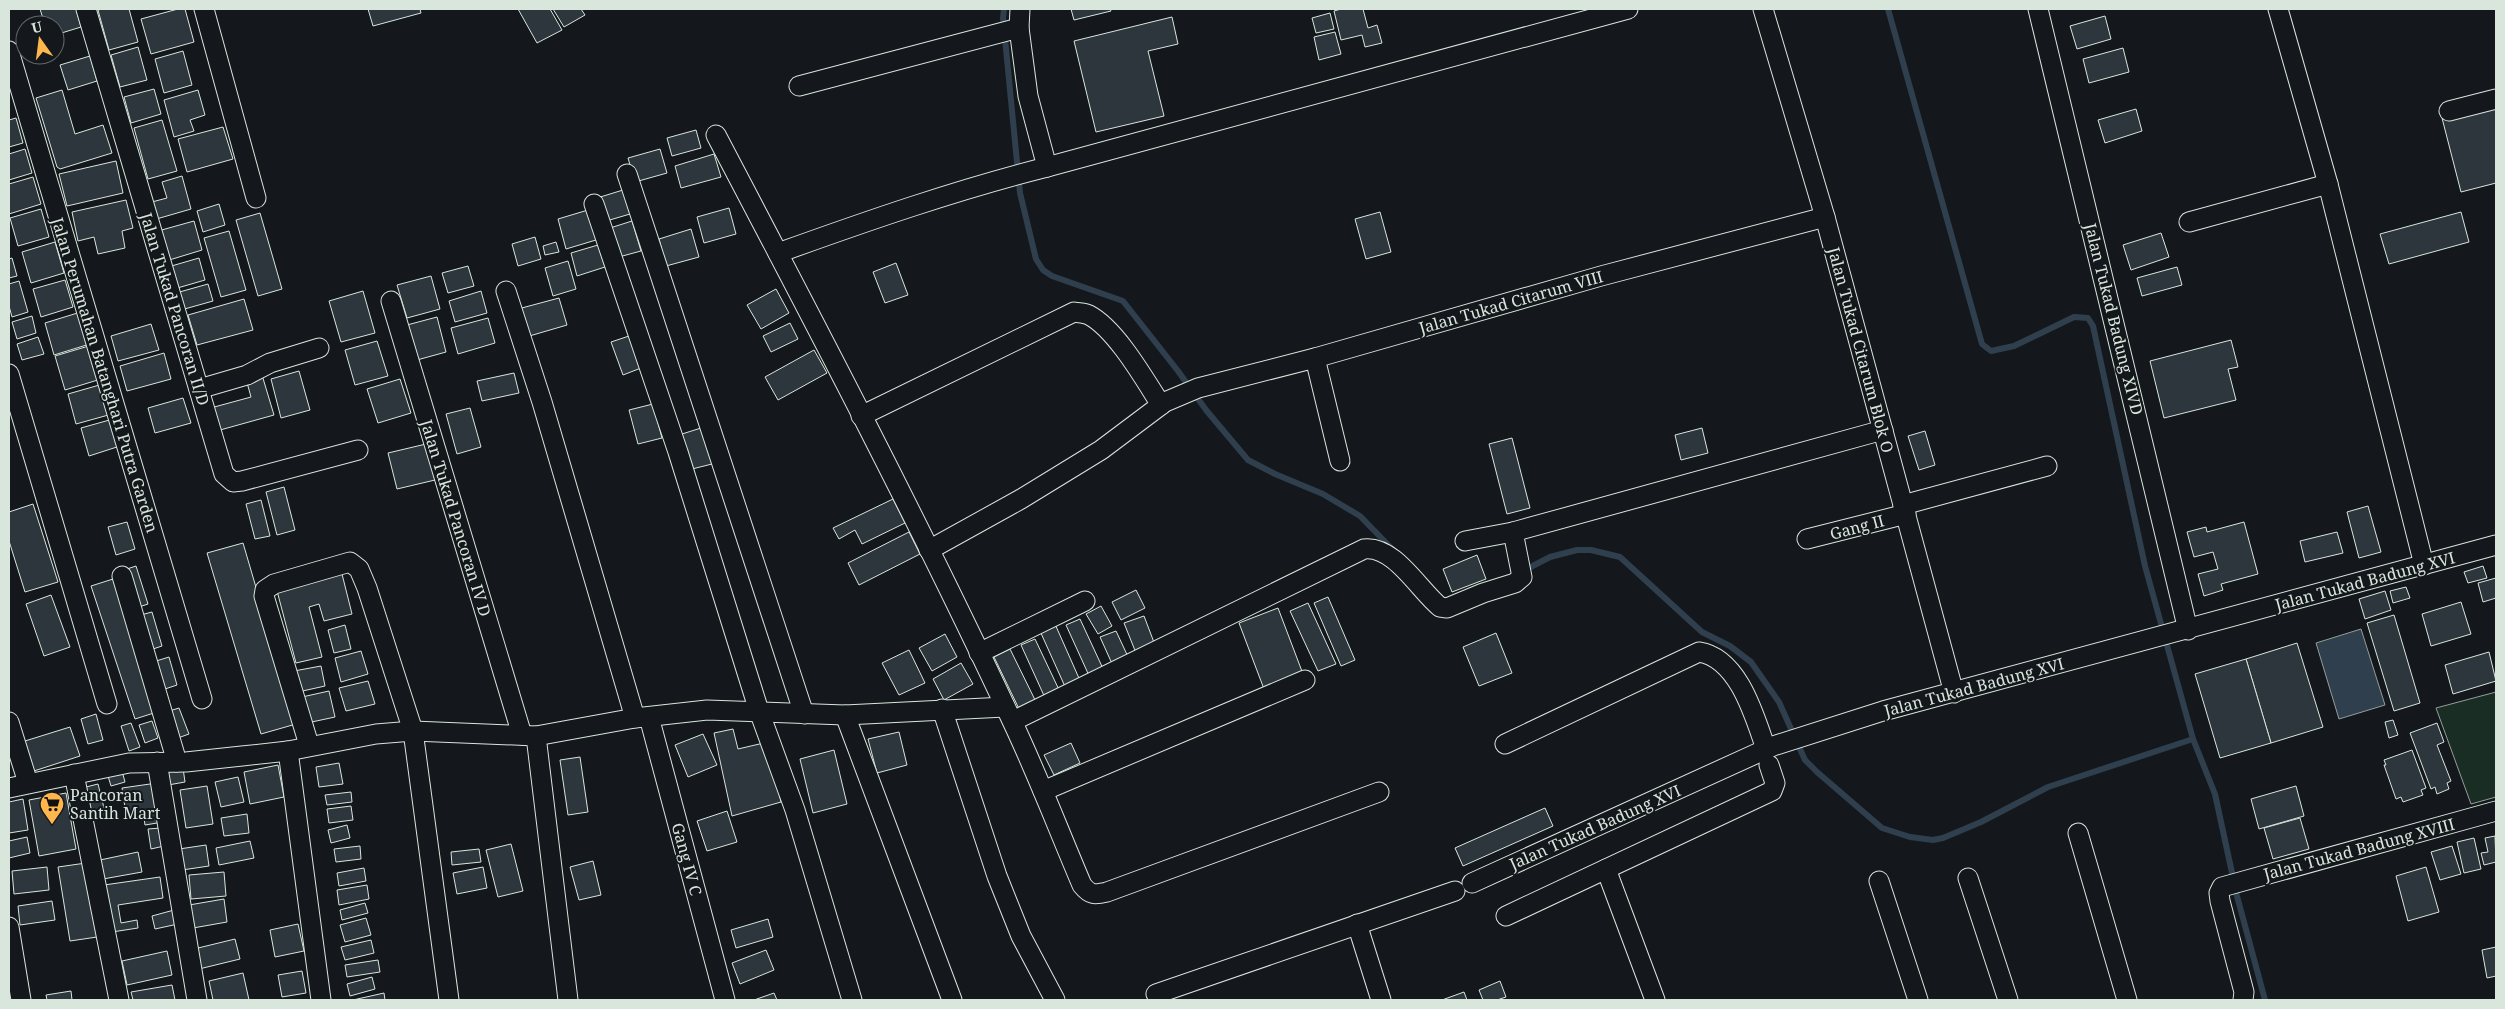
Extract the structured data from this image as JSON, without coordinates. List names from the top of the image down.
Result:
{
  "streets": {
    "street": [
      "Jalan Tukad Citarum VIII",
      "Jalan Tukad Pancoran II/D",
      "Jalan Tukad Badung XIVD",
      "Jalan Tukad Citarum Blok O",
      "Jalan Perumahan Batanghari Putra Garden",
      "Jalan Tukad Pancoran IV D",
      "Gang II",
      "Jalan Tukad Badung XVI",
      "Jalan Tukad Badung XVIII",
      "Gang IV C"
    ]
  },
  "crossings": [
    ["Jalan Tukad Citarum VIII", "Jalan Tukad Citarum Blok O"],
    ["Jalan Tukad Badung XIVD", "Jalan Tukad Badung XVI"],
    ["Jalan Tukad Citarum Blok O", "Gang II"],
    ["Jalan Tukad Citarum Blok O", "Jalan Tukad Badung XVI"]
  ],
  "places": {
    "supermarket": ["Pancoran Santih Mart"]
  },
  "north": "top"
}
